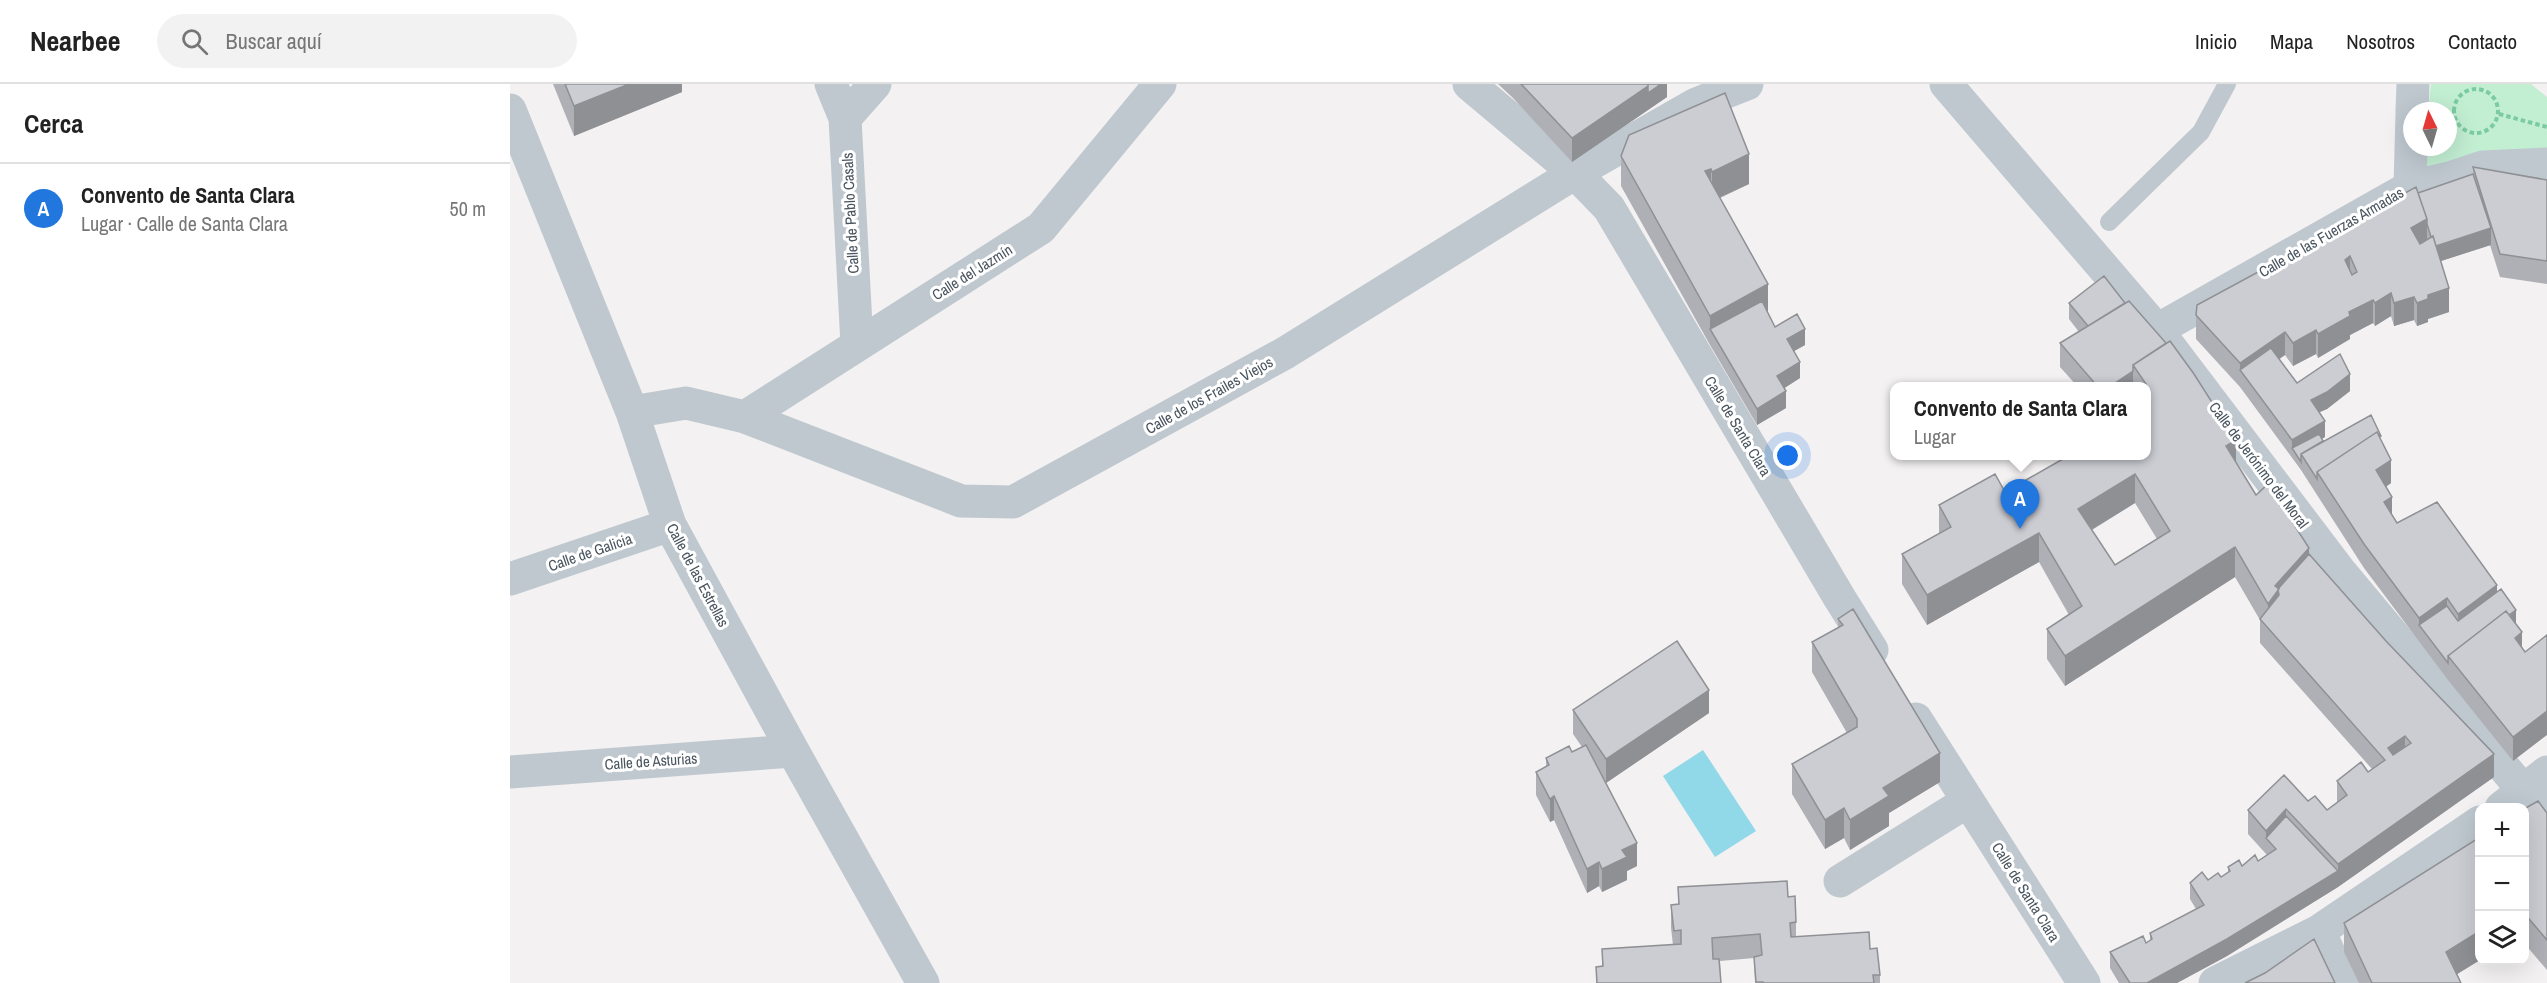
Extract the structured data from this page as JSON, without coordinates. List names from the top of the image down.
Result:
{
  "streets": {
    "street": [
      "Calle de Pablo Casals",
      "Calle de las Fuerzas Armadas",
      "Calle del Jazmín",
      "Calle de los Frailes Viejos",
      "Calle de Santa Clara",
      "Calle de Jerónimo del Moral",
      "Calle de Galicia",
      "Calle de las Estrellas",
      "Calle de Asturias"
    ]
  },
  "crossings": [
    ["Calle de Pablo Casals", "Calle del Jazmín"],
    ["Calle de las Fuerzas Armadas", "Calle de Jerónimo del Moral"],
    ["Calle del Jazmín", "Calle de los Frailes Viejos"],
    ["Calle de los Frailes Viejos", "Calle de Santa Clara"],
    ["Calle de los Frailes Viejos", "Calle de las Estrellas"],
    ["Calle de Galicia", "Calle de las Estrellas"],
    ["Calle de las Estrellas", "Calle de Asturias"]
  ],
  "north": "top",
  "page": {
    "header": "Nearbee",
    "search": "Buscar aquí",
    "nav": [
      "Inicio",
      "Mapa",
      "Nosotros",
      "Contacto"
    ],
    "heading": "Cerca",
    "list": [
      {
        "mark": "A",
        "name": "Convento de Santa Clara",
        "note": "Lugar · Calle de Santa Clara",
        "value": "50 m"
      }
    ],
    "popup": ["Convento de Santa Clara", "Lugar"],
    "pins": "A",
    "map_buttons": ["+", "−"]
  }
}
